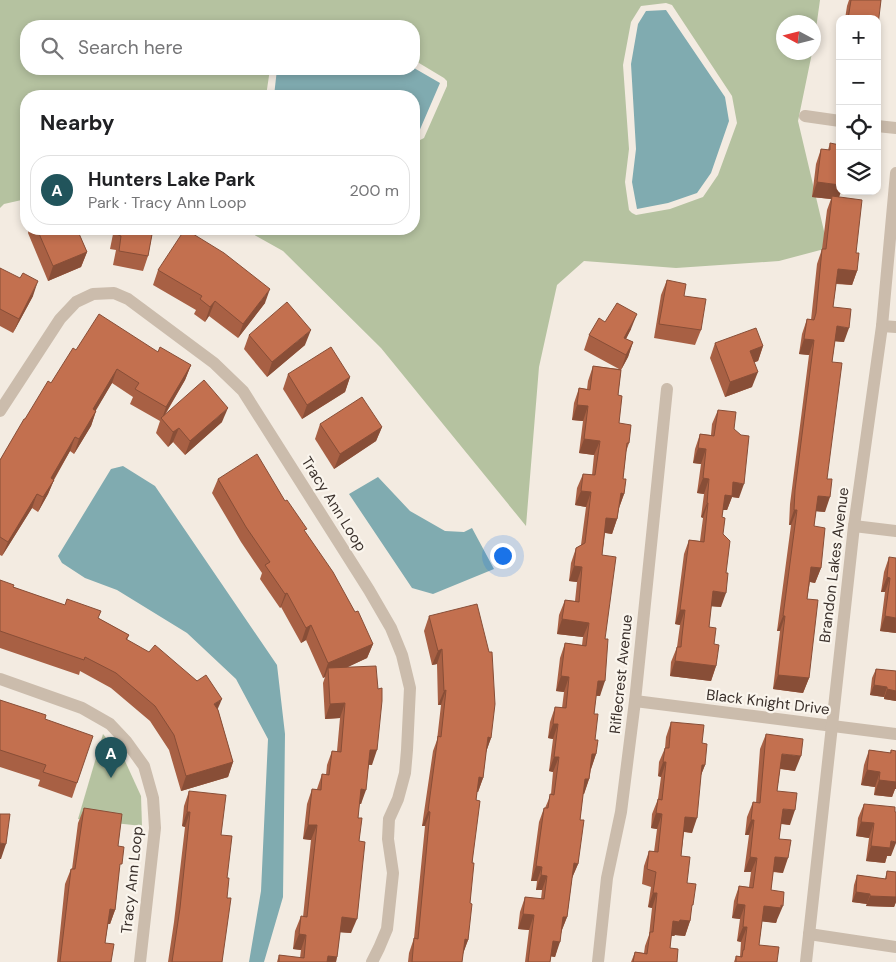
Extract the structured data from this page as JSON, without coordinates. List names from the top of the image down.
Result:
{
  "streets": {
    "street": [
      "Tracy Ann Loop",
      "Brandon Lakes Avenue",
      "Riflecrest Avenue",
      "Black Knight Drive"
    ]
  },
  "crossings": [
    ["Brandon Lakes Avenue", "Black Knight Drive"],
    ["Riflecrest Avenue", "Black Knight Drive"]
  ],
  "north": "left",
  "page": {
    "map_buttons": ["+", "−"],
    "search": "Search here",
    "heading": "Nearby",
    "list": [
      {
        "mark": "A",
        "name": "Hunters Lake Park",
        "note": "Park · Tracy Ann Loop",
        "value": "200 m"
      }
    ],
    "pins": "A"
  }
}
